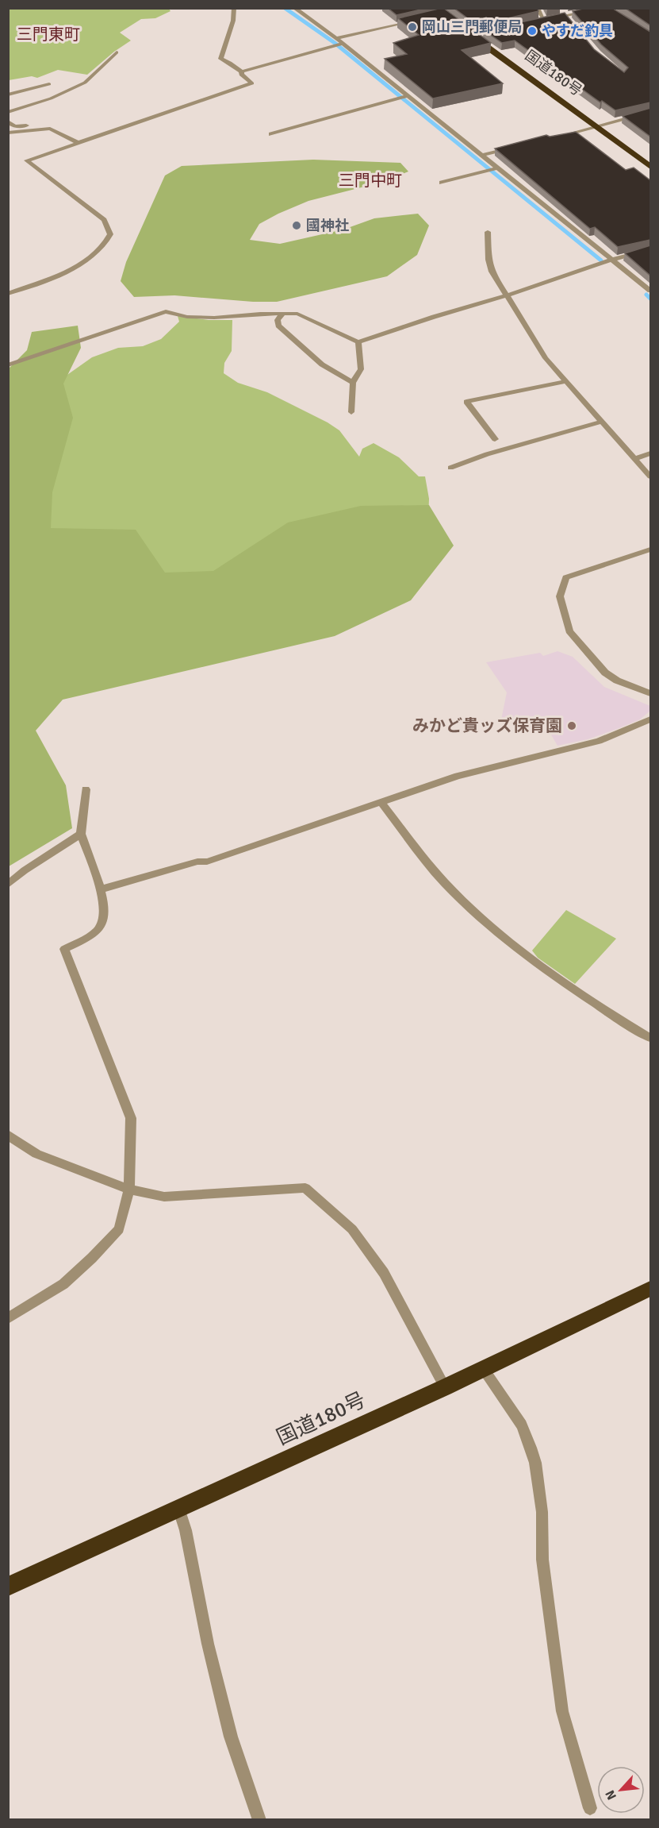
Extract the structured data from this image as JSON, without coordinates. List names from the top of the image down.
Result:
{
  "streets": {
    "highway": ["国道180号"]
  },
  "districts": ["三門東町", "三門中町"],
  "places": [
    "岡山三門郵便局",
    "やすだ釣具",
    "國神社",
    "みかど貴ッズ保育園"
  ],
  "north": "bottom left"
}
